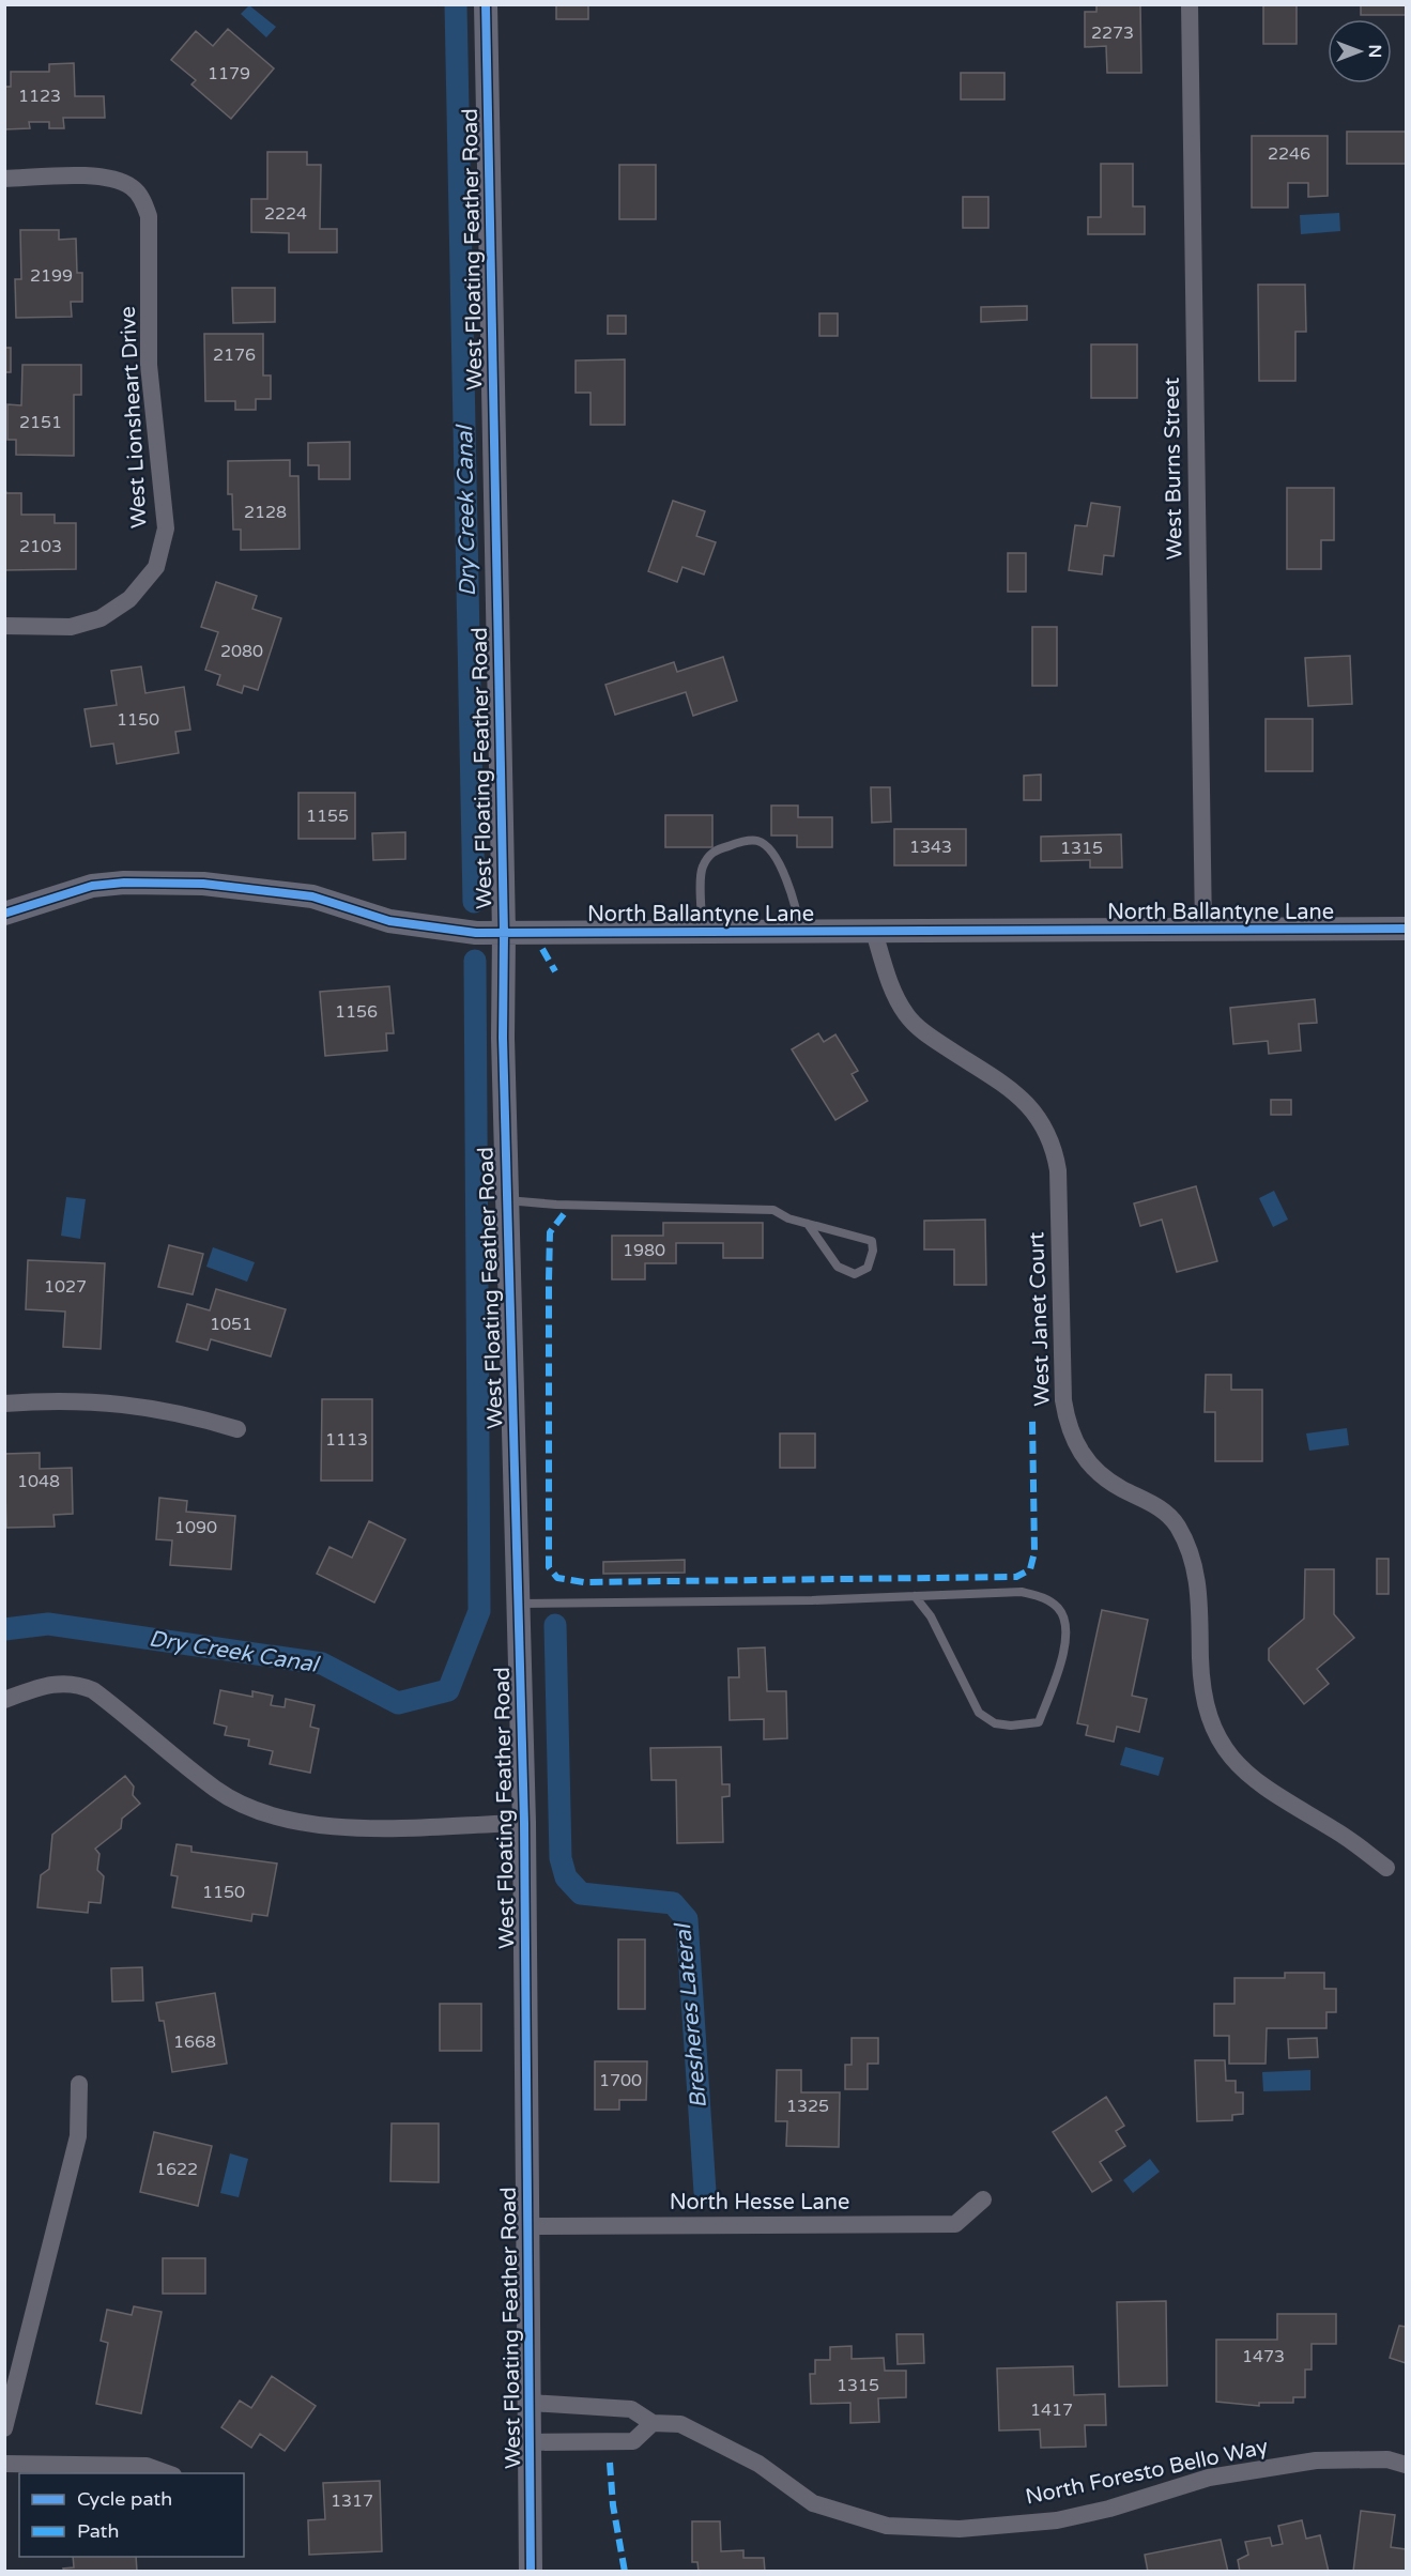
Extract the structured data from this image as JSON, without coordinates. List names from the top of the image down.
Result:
{
  "streets": {
    "main road": ["West Floating Feather Road", "North Ballantyne Lane"],
    "street": [
      "West Lionsheart Drive",
      "West Burns Street",
      "West Janet Court",
      "North Hesse Lane",
      "North Foresto Bello Way"
    ]
  },
  "crossings": [
    ["West Floating Feather Road", "North Ballantyne Lane"],
    ["West Floating Feather Road", "North Hesse Lane"],
    ["West Floating Feather Road", "North Foresto Bello Way"],
    ["West Burns Street", "North Ballantyne Lane"],
    ["North Ballantyne Lane", "West Janet Court"]
  ],
  "water": ["Dry Creek Canal", "Bresheres Lateral"],
  "house_numbers": [
    "2273",
    "1179",
    "1123",
    "2246",
    "2224",
    "2199",
    "2176",
    "2151",
    "2128",
    "2103",
    "2080",
    "1150",
    "1155",
    "1343",
    "1315",
    "1156",
    "1980",
    "1027",
    "1051",
    "1113",
    "1048",
    "1090",
    "1150",
    "1668",
    "1700",
    "1325",
    "1622",
    "1473",
    "1315",
    "1417",
    "1317"
  ],
  "legend": ["Cycle path", "Path"],
  "north": "right"
}
